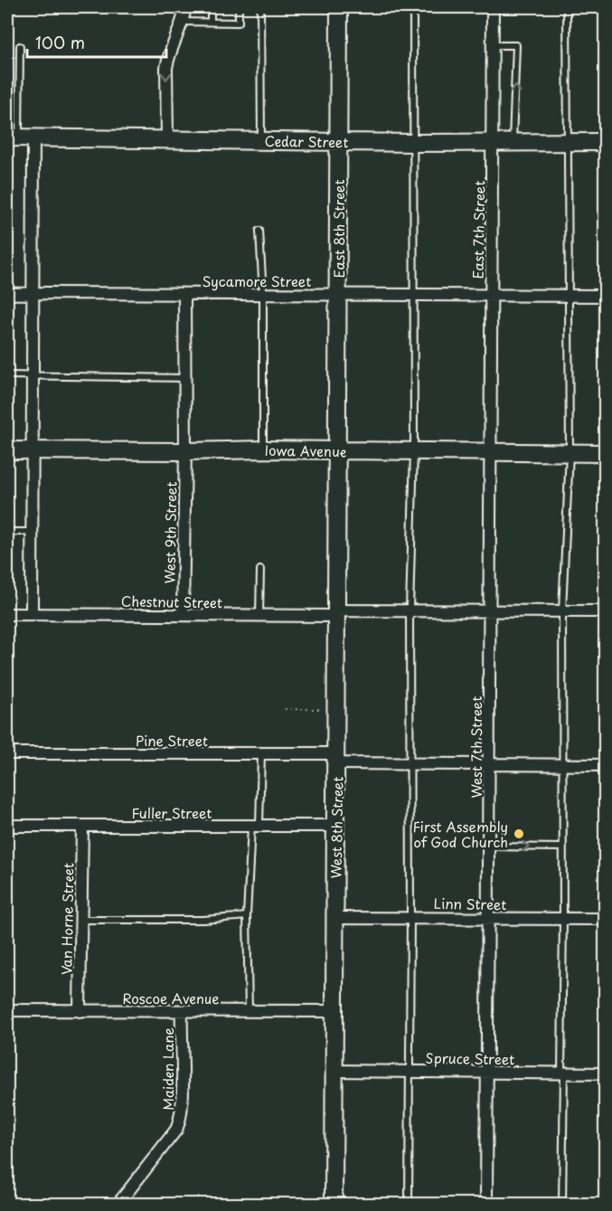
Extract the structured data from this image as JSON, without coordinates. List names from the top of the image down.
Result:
{
  "streets": {
    "main road": [
      "Cedar Street",
      "East 8th Street",
      "Iowa Avenue",
      "West 8th Street"
    ],
    "street": [
      "East 7th Street",
      "Sycamore Street",
      "West 9th Street",
      "Chestnut Street",
      "Pine Street",
      "West 7th Street",
      "Fuller Street",
      "Linn Street",
      "Van Horne Street",
      "Roscoe Avenue",
      "Spruce Street",
      "Maiden Lane"
    ]
  },
  "crossings": [
    ["Cedar Street", "East 8th Street"],
    ["Cedar Street", "East 7th Street"],
    ["East 8th Street", "Sycamore Street"],
    ["East 8th Street", "Iowa Avenue"],
    ["East 8th Street", "West 8th Street"],
    ["East 7th Street", "Sycamore Street"],
    ["East 7th Street", "Iowa Avenue"],
    ["East 7th Street", "West 7th Street"],
    ["Sycamore Street", "West 9th Street"],
    ["Iowa Avenue", "West 9th Street"],
    ["Iowa Avenue", "West 7th Street"],
    ["Iowa Avenue", "West 8th Street"],
    ["West 9th Street", "Chestnut Street"],
    ["Chestnut Street", "West 7th Street"],
    ["Chestnut Street", "West 8th Street"],
    ["Pine Street", "West 7th Street"],
    ["Pine Street", "West 8th Street"],
    ["West 7th Street", "Linn Street"],
    ["West 7th Street", "Spruce Street"],
    ["Fuller Street", "West 8th Street"],
    ["Fuller Street", "Van Horne Street"],
    ["West 8th Street", "Linn Street"],
    ["West 8th Street", "Roscoe Avenue"],
    ["West 8th Street", "Spruce Street"],
    ["Van Horne Street", "Roscoe Avenue"],
    ["Roscoe Avenue", "Maiden Lane"]
  ],
  "places": ["First Assembly of God Church"],
  "scale_bar": "100 m"
}
